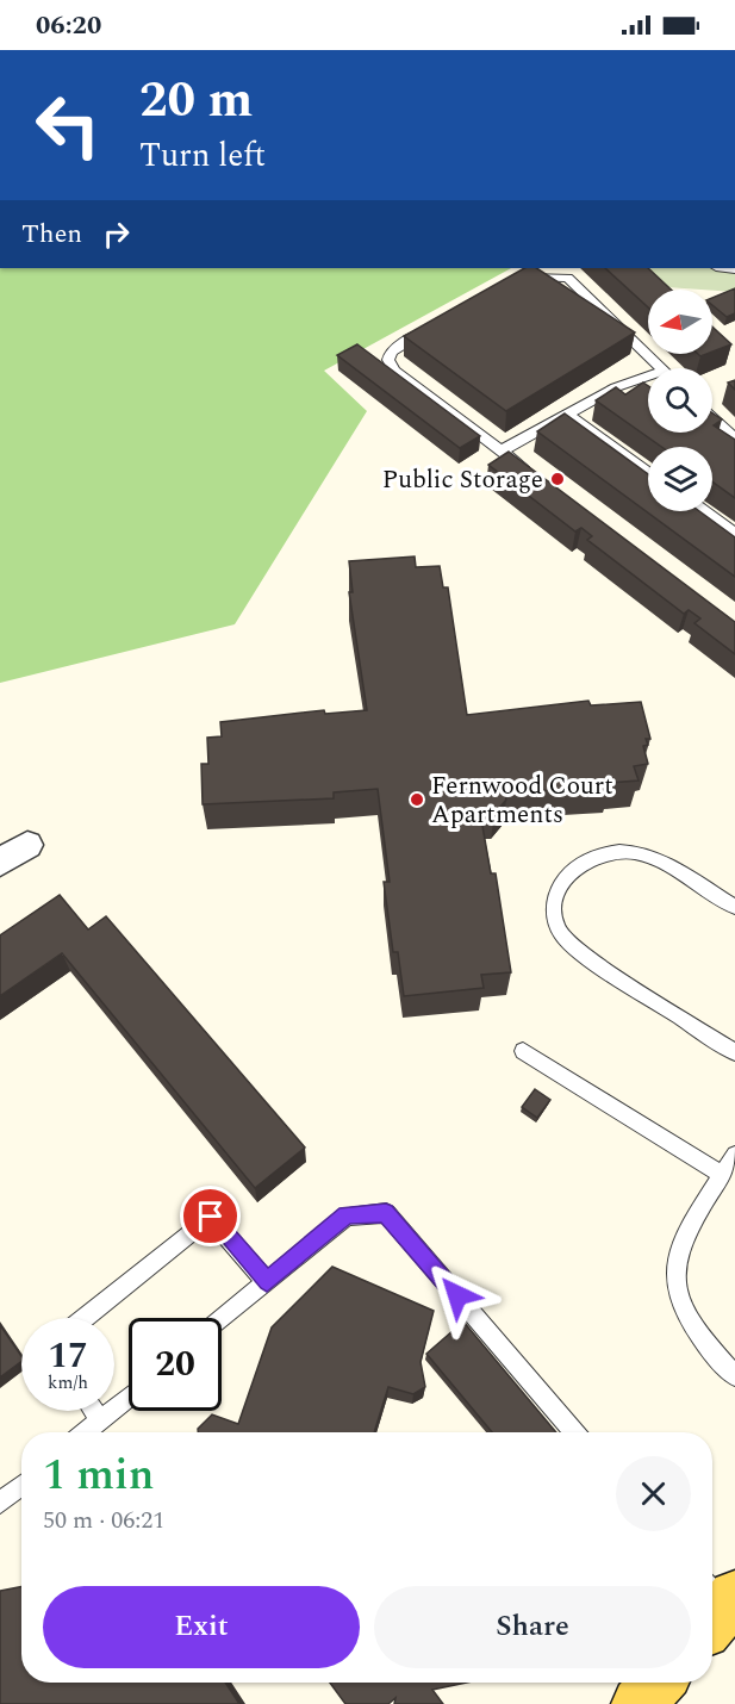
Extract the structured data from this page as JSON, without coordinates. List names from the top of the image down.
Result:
{
  "places": ["Public Storage", "Fernwood Court Apartments"],
  "north": "left",
  "page": {
    "status": "06:20",
    "turn": ["20 m", "Turn left"],
    "then": "Then",
    "speed": "17 km/h",
    "limit": "20",
    "heading": ["1 min", "50 m · 06:21"],
    "buttons": ["Exit", "Share"]
  }
}
